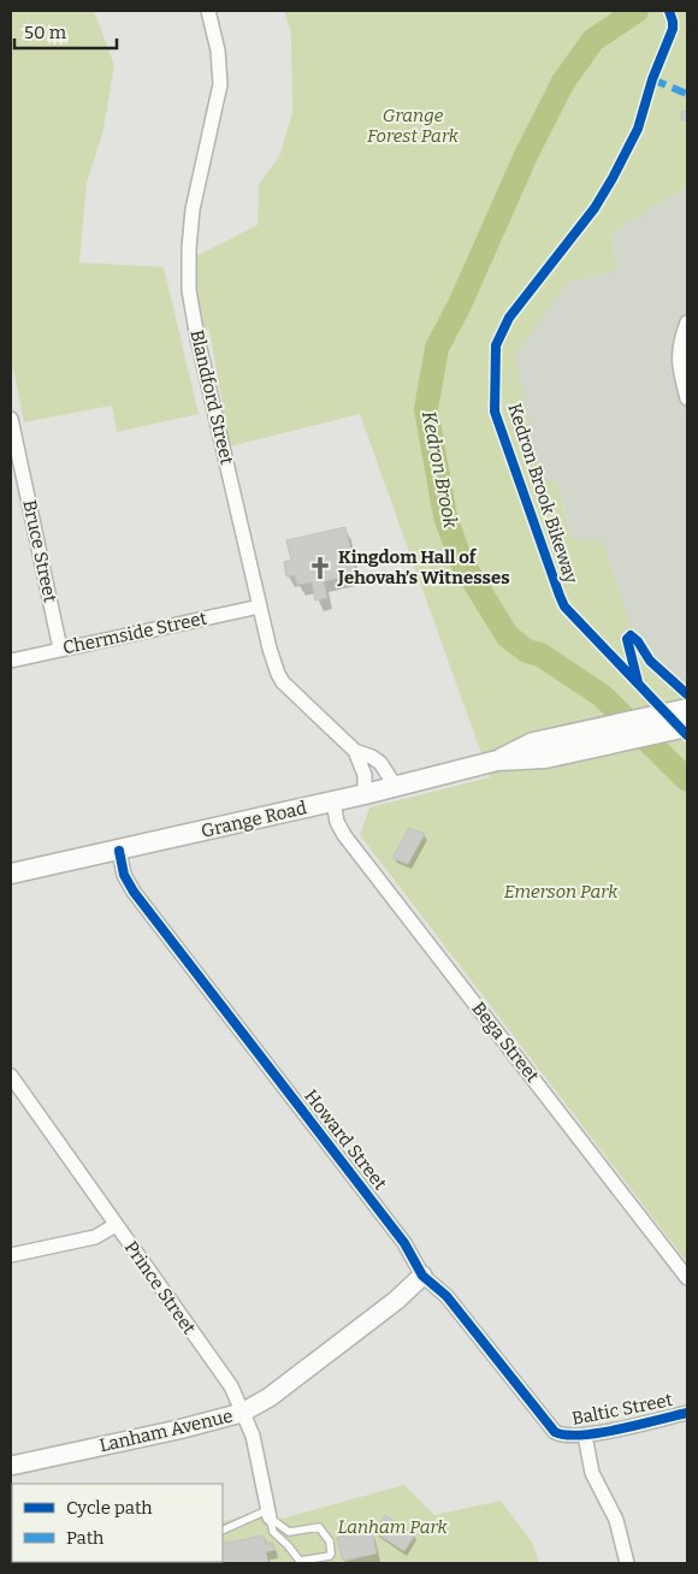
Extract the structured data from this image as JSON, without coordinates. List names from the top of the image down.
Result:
{
  "streets": {
    "main road": ["Grange Road"],
    "street": [
      "Blandford Street",
      "Bruce Street",
      "Chermside Street",
      "Bega Street",
      "Howard Street",
      "Prince Street",
      "Baltic Street",
      "Lanham Avenue"
    ],
    "cycle path": ["Kedron Brook Bikeway"]
  },
  "crossings": [
    ["Blandford Street", "Chermside Street"],
    ["Blandford Street", "Grange Road"],
    ["Bruce Street", "Chermside Street"],
    ["Grange Road", "Bega Street"],
    ["Grange Road", "Howard Street"],
    ["Howard Street", "Baltic Street"],
    ["Howard Street", "Lanham Avenue"],
    ["Prince Street", "Lanham Avenue"]
  ],
  "water": ["Kedron Brook"],
  "parks": ["Grange Forest Park", "Emerson Park", "Lanham Park"],
  "places": {
    "church": ["Kingdom Hall of Jehovah’s Witnesses"]
  },
  "legend": ["Cycle path", "Path"],
  "scale_bar": "50 m"
}
